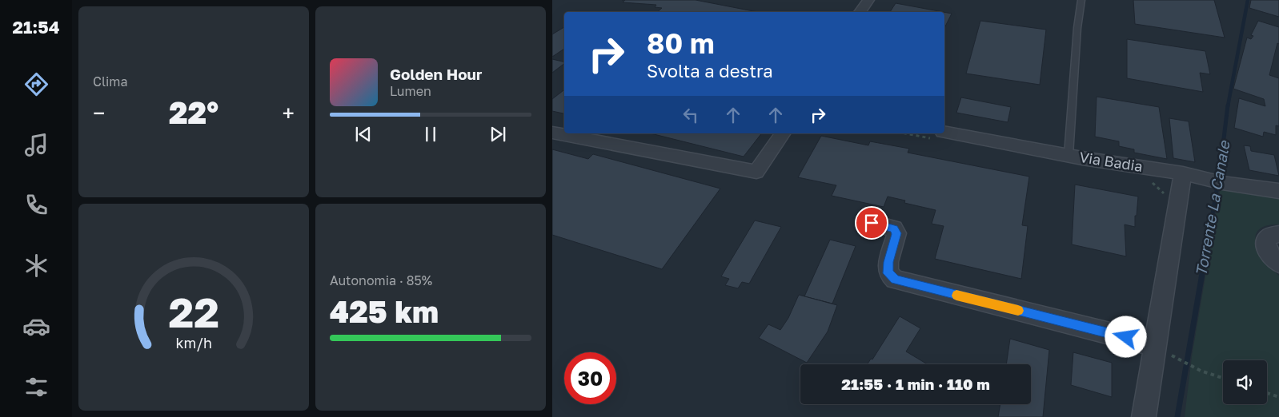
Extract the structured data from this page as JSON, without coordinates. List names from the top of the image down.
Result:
{
  "streets": {
    "street": ["Via Badia"]
  },
  "water": ["Torrente La Canale"],
  "page": {
    "tabs": "21:54",
    "tile": [
      "Clima",
      ["Autonomia · 85%", "425 km"]
    ],
    "turn": ["80 m", "Svolta a destra"],
    "song": ["Golden Hour", "Lumen"],
    "heat": ["−", "22°", "+"],
    "limit": "30",
    "trip": "21:55 · 1 min · 110 m",
    "gauge": ["22", "km/h"]
  }
}
